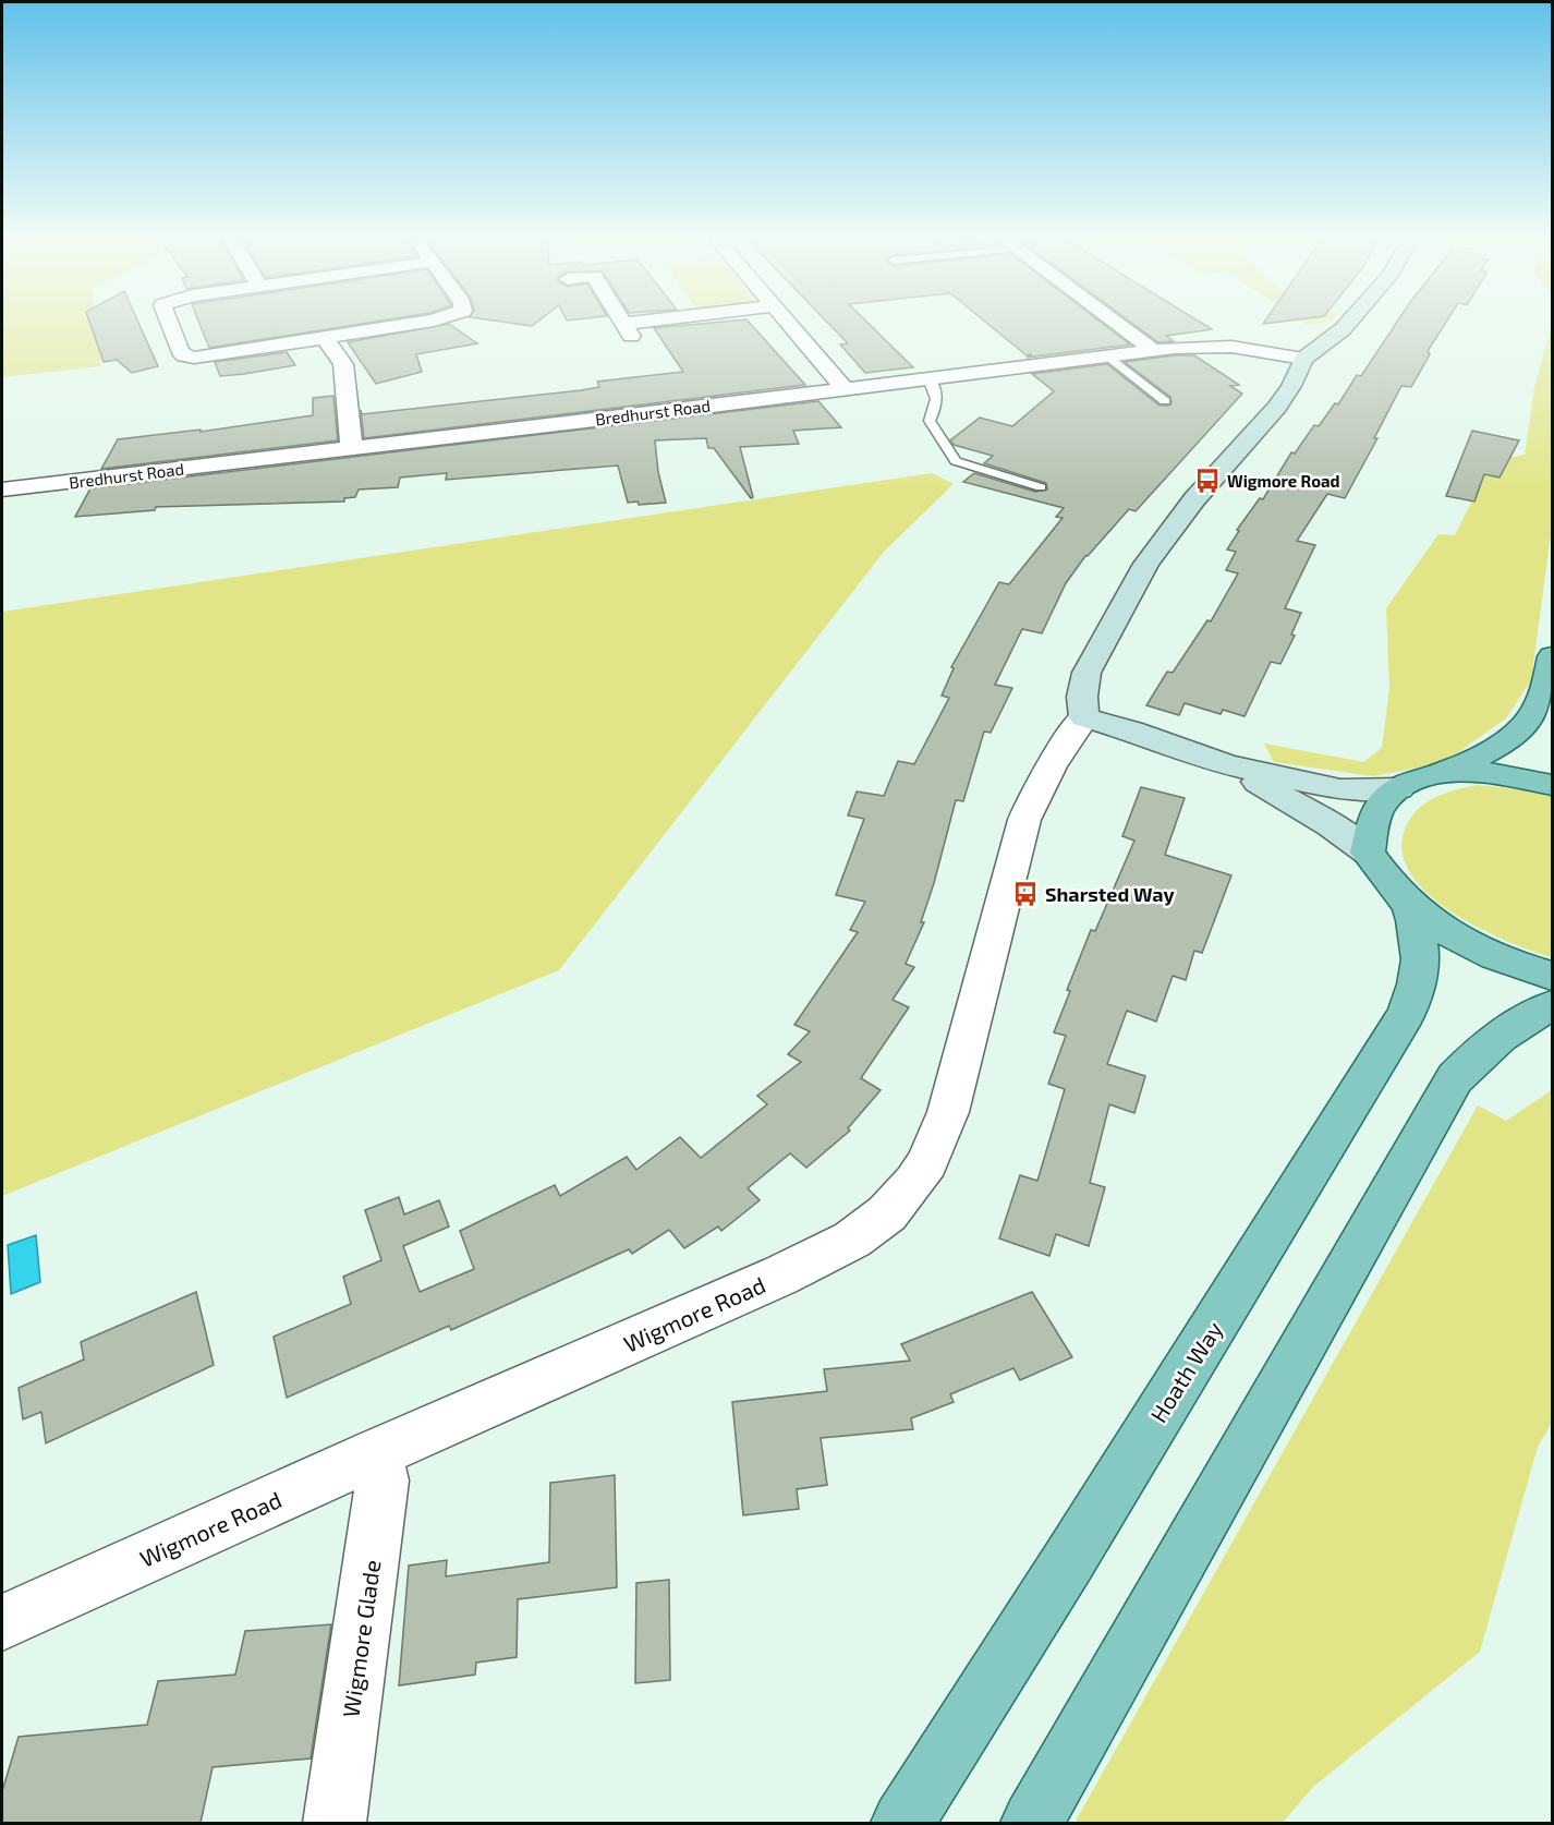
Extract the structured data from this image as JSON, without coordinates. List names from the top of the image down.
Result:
{
  "streets": {
    "main road": ["Hoath Way"],
    "street": ["Bredhurst Road", "Wigmore Road", "Wigmore Glade"]
  },
  "crossings": [
    ["Wigmore Road", "Wigmore Glade"]
  ],
  "places": {
    "bus stop": ["Wigmore Road", "Sharsted Way"]
  }
}
